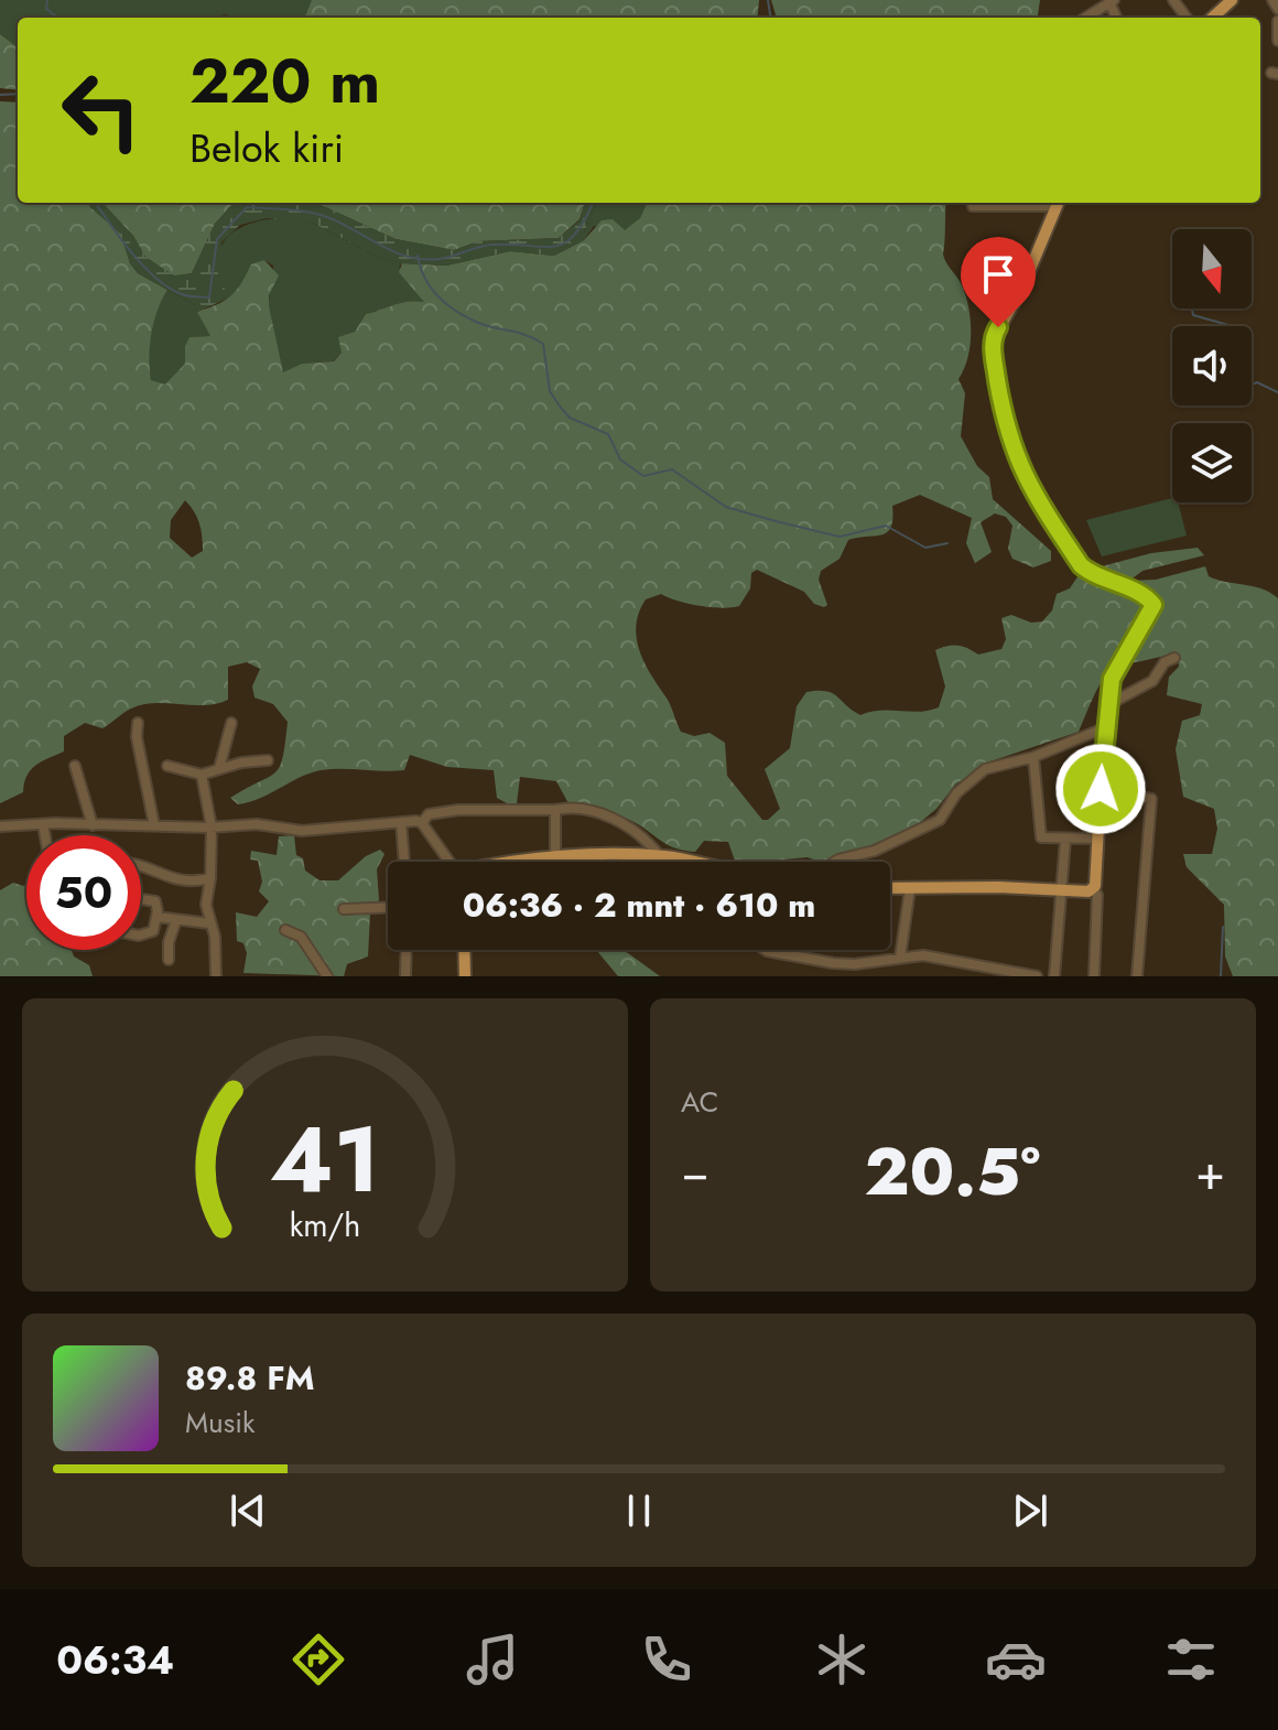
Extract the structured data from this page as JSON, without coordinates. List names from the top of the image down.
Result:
{
  "north": "bottom",
  "page": {
    "turn": ["220 m", "Belok kiri"],
    "limit": "50",
    "trip": "06:36 · 2 mnt · 610 m",
    "tile": "AC",
    "heat": ["−", "20.5°", "+"],
    "song": ["89.8 FM", "Musik"],
    "tabs": "06:34",
    "gauge": ["41", "km/h"]
  }
}
